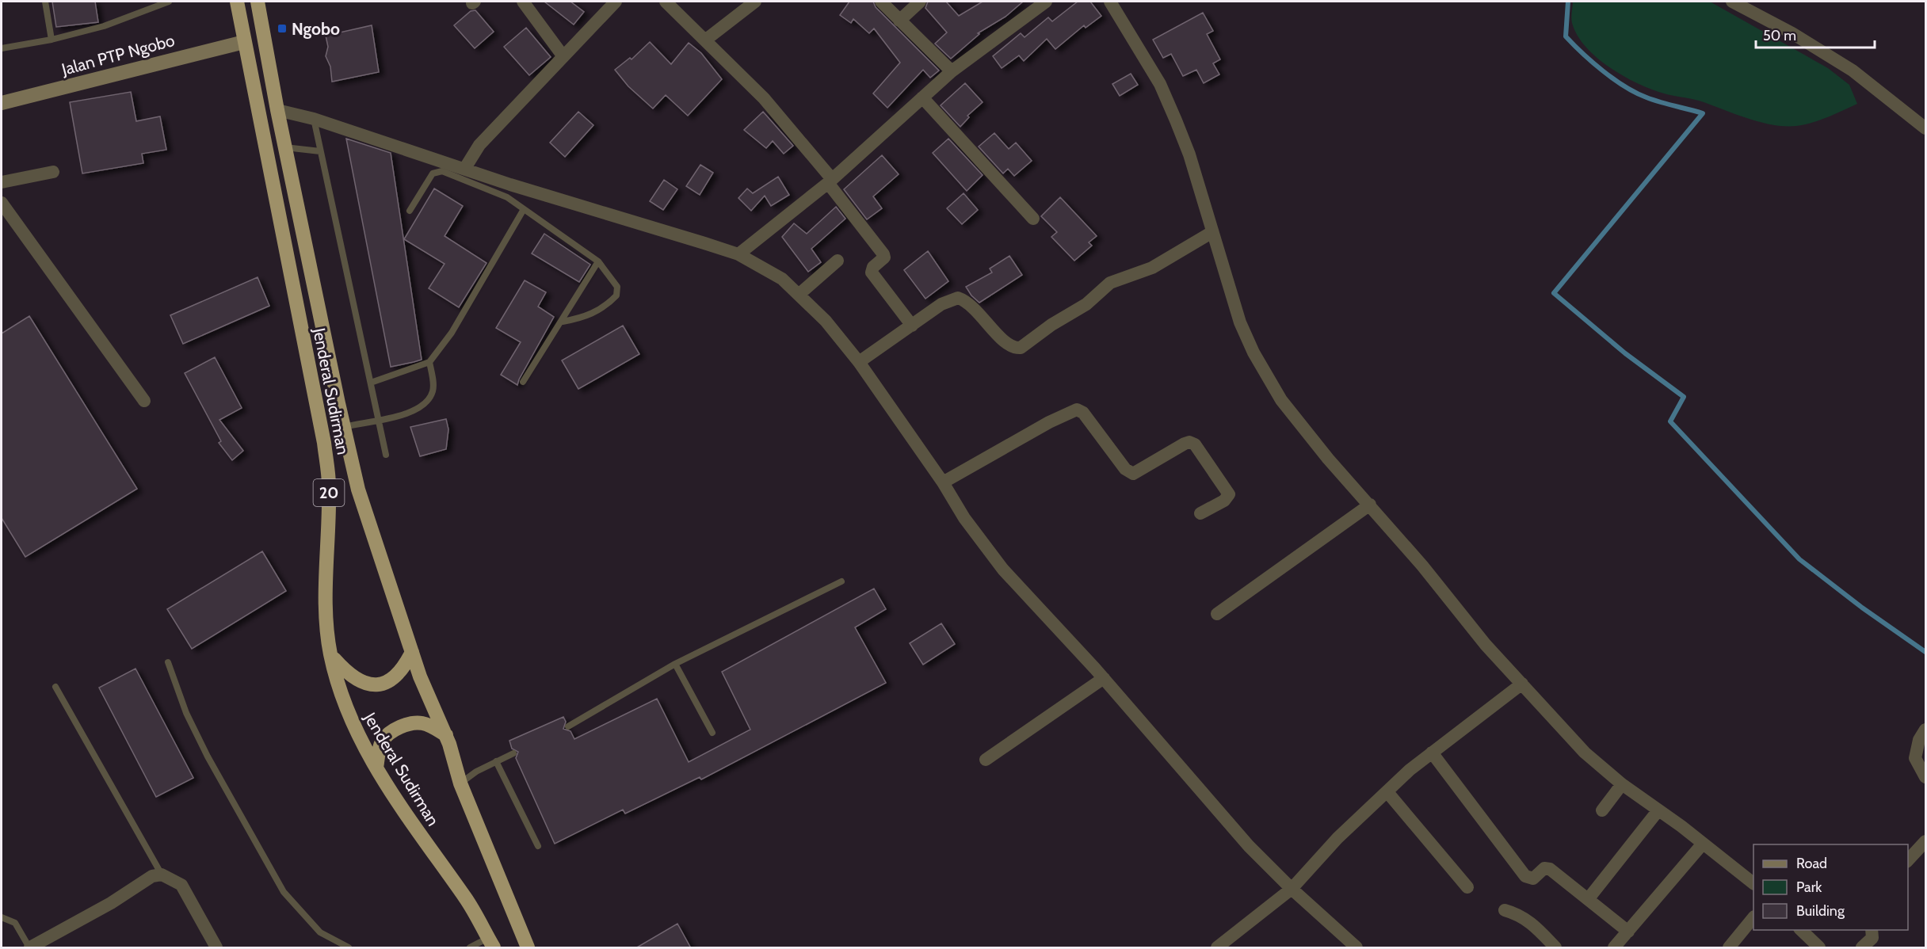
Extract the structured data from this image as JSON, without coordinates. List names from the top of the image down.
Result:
{
  "streets": {
    "highway": ["Jenderal Sudirman", "20"],
    "main road": ["Jalan PTP Ngobo"]
  },
  "crossings": [
    ["Jalan PTP Ngobo", "Jenderal Sudirman"]
  ],
  "places": {
    "transit": ["Ngobo"]
  },
  "legend": ["Road", "Park", "Building"],
  "scale_bar": "50 m"
}
